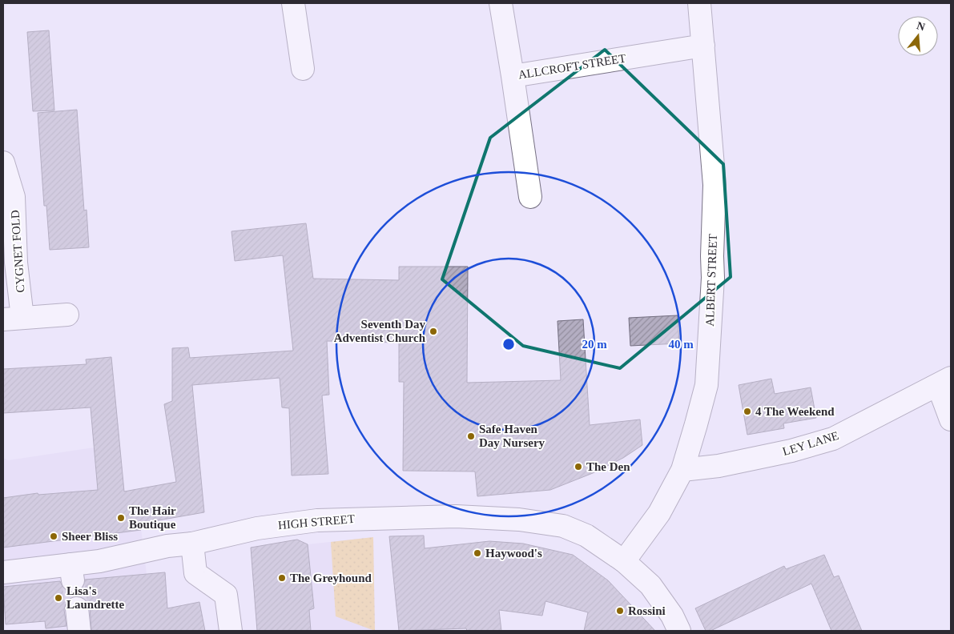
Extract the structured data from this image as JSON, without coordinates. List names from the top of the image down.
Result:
{
  "streets": {
    "street": [
      "ALLCROFT STREET",
      "CYGNET FOLD",
      "ALBERT STREET",
      "LEY LANE",
      "HIGH STREET"
    ]
  },
  "crossings": [
    ["ALLCROFT STREET", "ALBERT STREET"],
    ["ALBERT STREET", "LEY LANE"],
    ["ALBERT STREET", "HIGH STREET"]
  ],
  "places": [
    "Seventh Day Adventist Church",
    "4 The Weekend",
    "Safe Haven Day Nursery",
    "The Den",
    "The Hair Boutique",
    "Sheer Bliss",
    "Haywood's",
    "The Greyhound",
    "Lisa's Laundrette",
    "Rossini"
  ],
  "north": "top",
  "rings": ["20 m", "40 m"]
}
